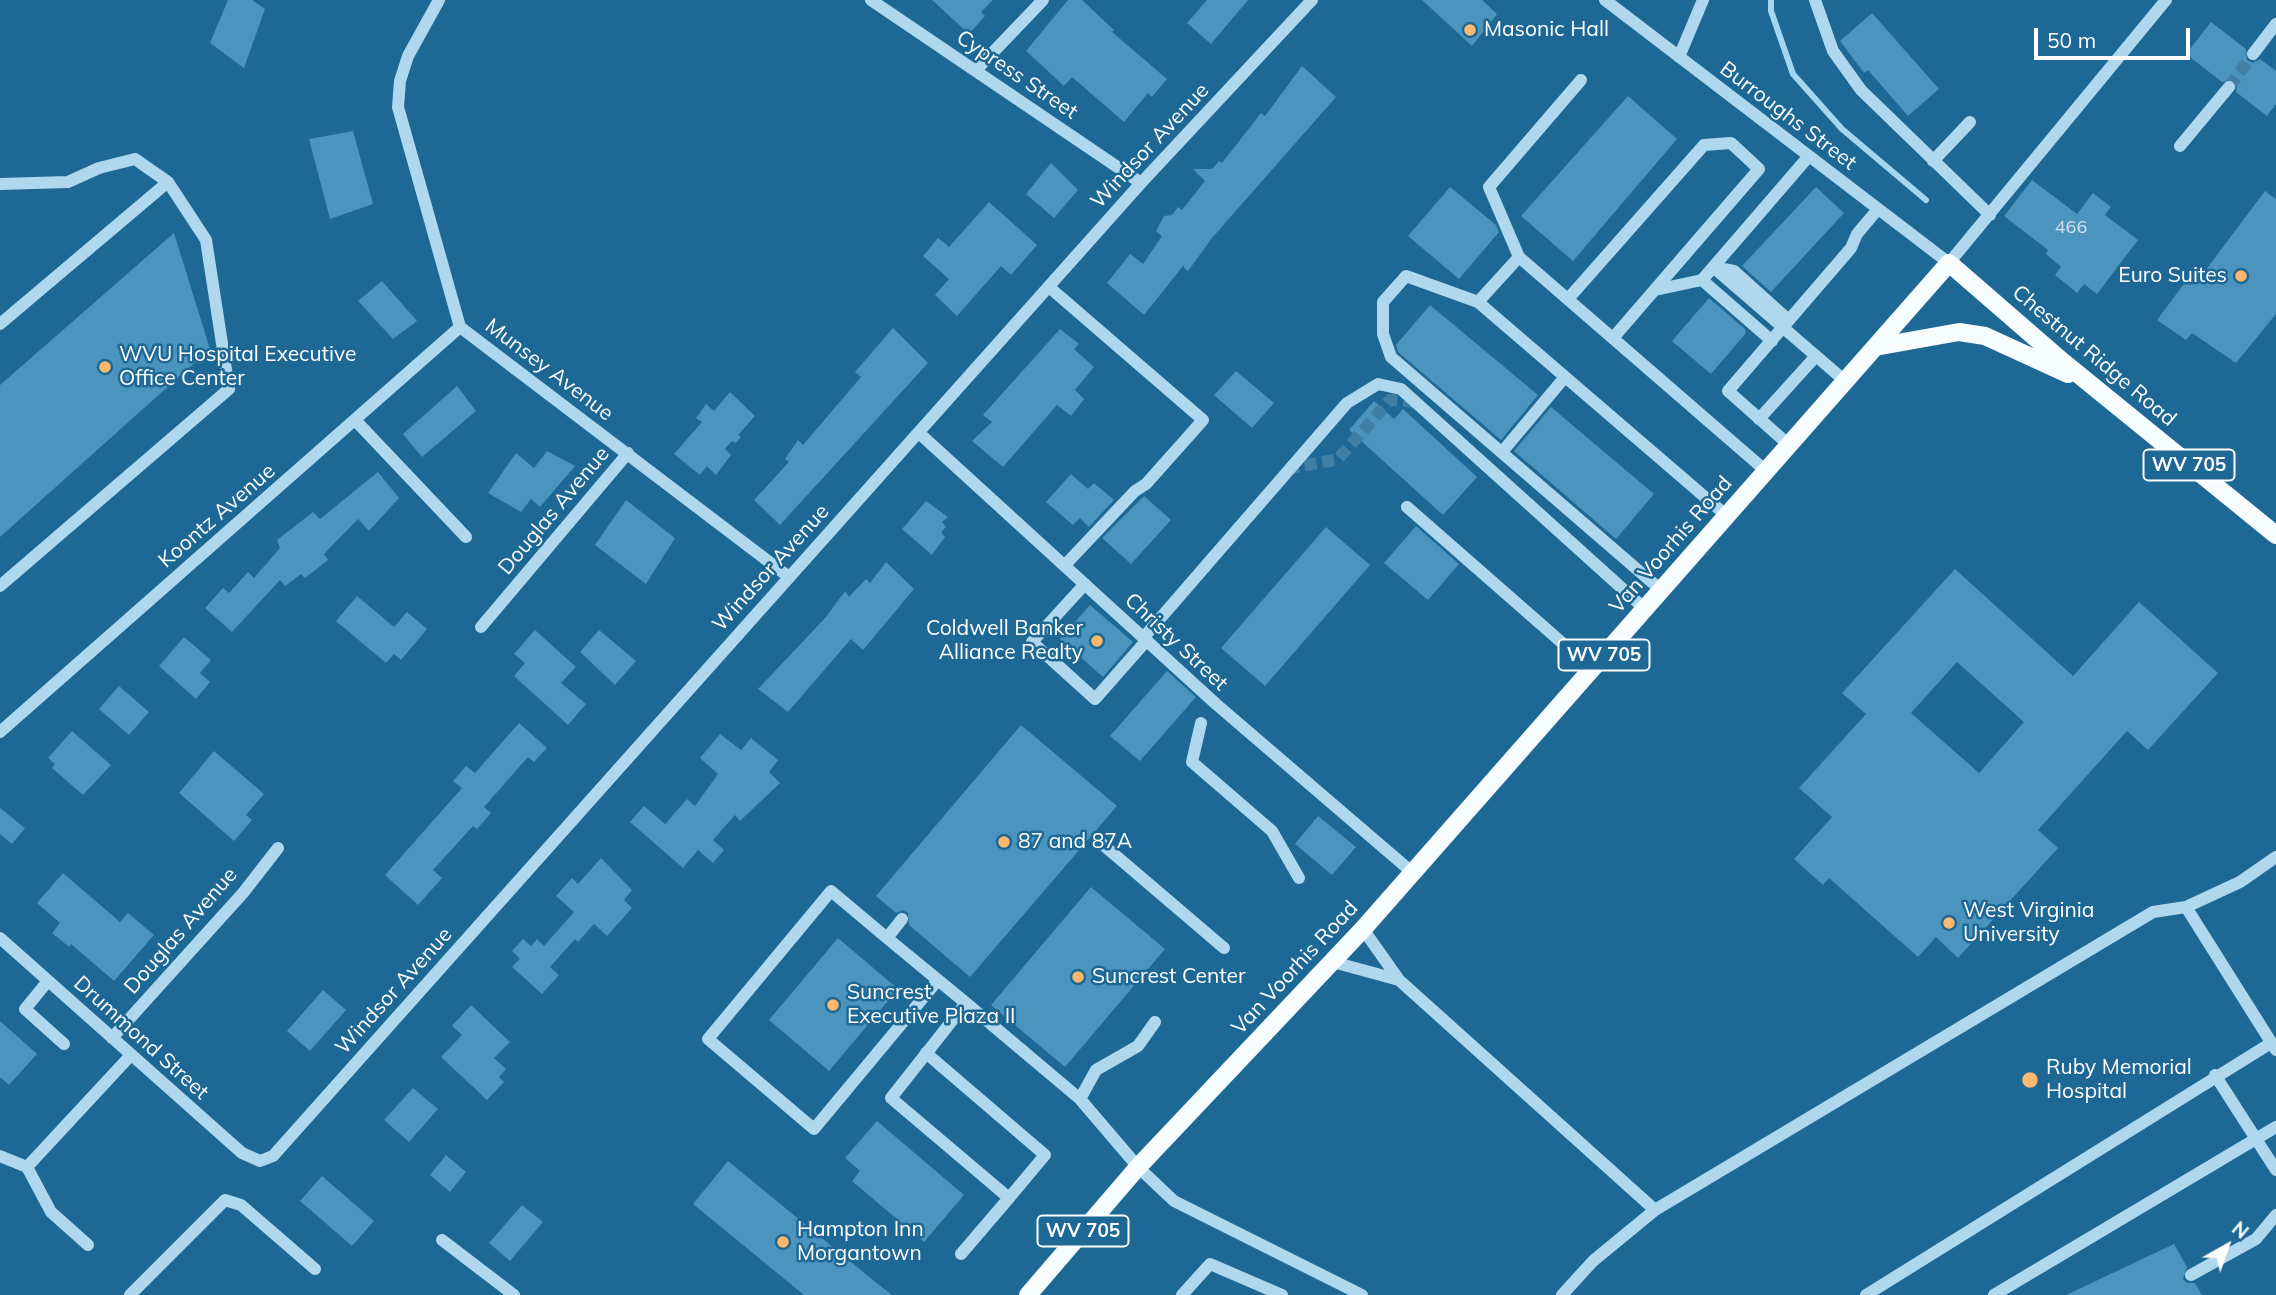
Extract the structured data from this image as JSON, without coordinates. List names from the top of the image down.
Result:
{
  "streets": {
    "main road": ["Chestnut Ridge Road", "WV 705", "Van Voorhis Road"],
    "street": [
      "Cypress Street",
      "Burroughs Street",
      "Windsor Avenue",
      "Munsey Avenue",
      "Douglas Avenue",
      "Koontz Avenue",
      "Christy Street",
      "Drummond Street"
    ]
  },
  "crossings": [
    ["Cypress Street", "Windsor Avenue"],
    ["Burroughs Street", "Chestnut Ridge Road"],
    ["Burroughs Street", "Van Voorhis Road"],
    ["Windsor Avenue", "Munsey Avenue"],
    ["Windsor Avenue", "Christy Street"],
    ["Windsor Avenue", "Drummond Street"],
    ["Chestnut Ridge Road", "Van Voorhis Road"],
    ["Munsey Avenue", "Douglas Avenue"],
    ["Munsey Avenue", "Koontz Avenue"],
    ["Douglas Avenue", "Drummond Street"],
    ["Van Voorhis Road", "Christy Street"]
  ],
  "places": [
    "Masonic Hall",
    "Euro Suites",
    "WVU Hospital Executive Office Center",
    "Coldwell Banker Alliance Realty",
    "87 and 87A",
    "West Virginia University",
    "Suncrest Center",
    "Suncrest Executive Plaza II",
    "Ruby Memorial Hospital",
    "Hampton Inn Morgantown"
  ],
  "house_numbers": ["466"],
  "scale_bar": "50 m",
  "north": "top right"
}
